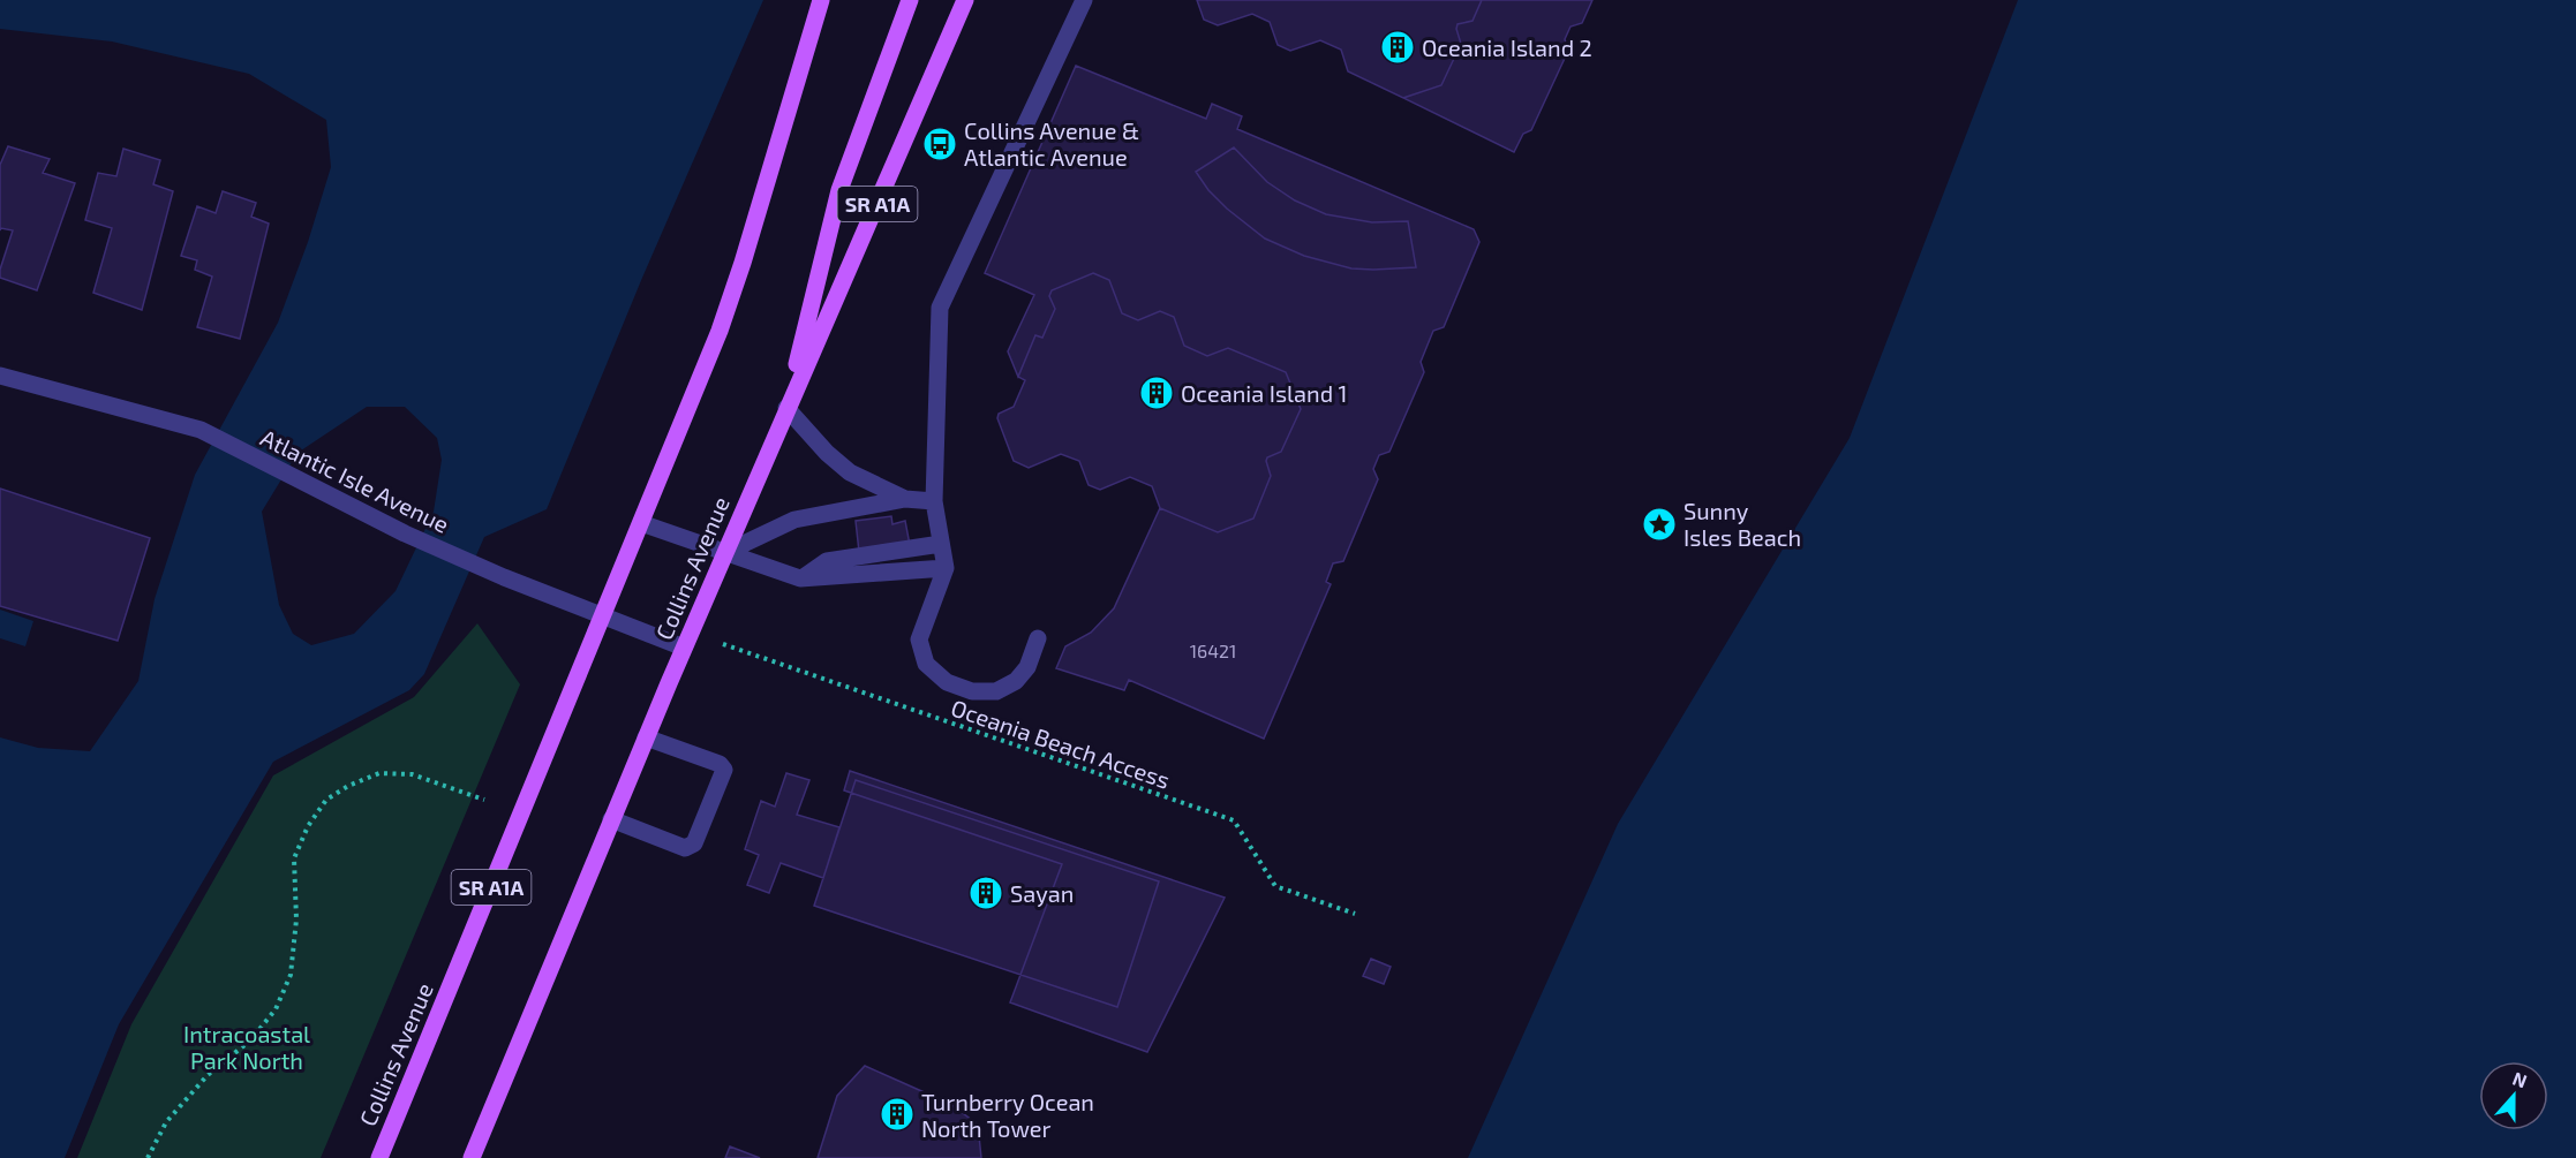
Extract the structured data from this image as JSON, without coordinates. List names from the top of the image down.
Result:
{
  "streets": {
    "main road": ["SR A1A", "Collins Avenue"],
    "street": ["Atlantic Isle Avenue"],
    "path": ["Oceania Beach Access"]
  },
  "crossings": [
    ["Atlantic Isle Avenue", "Collins Avenue"]
  ],
  "parks": ["Intracoastal Park North"],
  "places": {
    "building": [
      "Oceania Island 2",
      "Oceania Island 1",
      "Sayan",
      "Turnberry Ocean North Tower"
    ],
    "bus stop": ["Collins Avenue & Atlantic Avenue"],
    "place": ["Sunny Isles Beach"]
  },
  "house_numbers": ["16421"],
  "north": "top"
}
